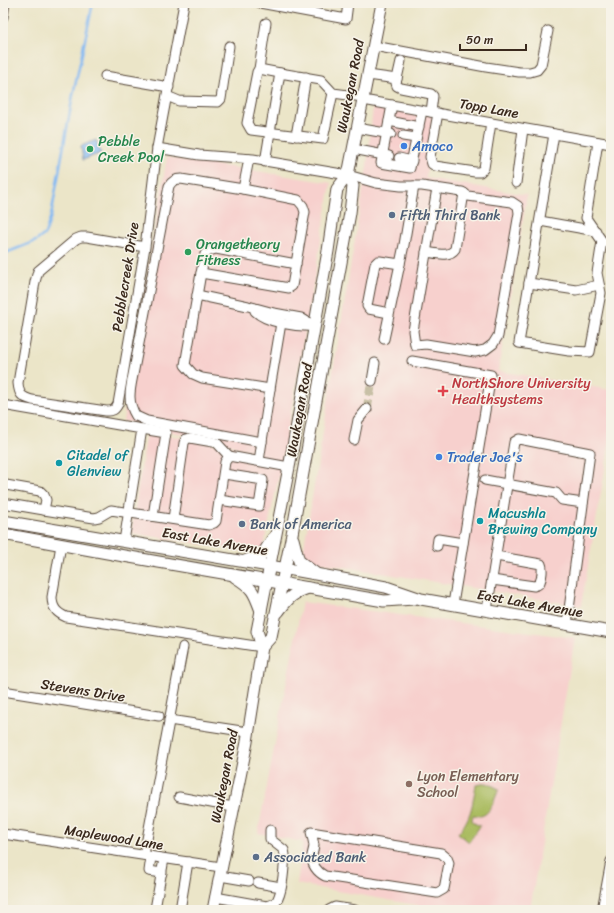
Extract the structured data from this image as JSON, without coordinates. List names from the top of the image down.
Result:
{
  "streets": {
    "main road": ["Waukegan Road", "East Lake Avenue"],
    "street": [
      "Topp Lane",
      "Pebblecreek Drive",
      "Stevens Drive",
      "Maplewood Lane"
    ]
  },
  "crossings": [
    ["Waukegan Road", "Topp Lane"],
    ["Waukegan Road", "East Lake Avenue"],
    ["Waukegan Road", "Maplewood Lane"]
  ],
  "places": {
    "other": [
      "Amoco",
      "Pebble Creek Pool",
      "Fifth Third Bank",
      "Orangetheory Fitness",
      "Trader Joe's",
      "Citadel of Glenview",
      "Macushla Brewing Company",
      "Bank of America",
      "Lyon Elementary School",
      "Associated Bank"
    ],
    "health": ["NorthShore University Healthsystems"]
  },
  "scale_bar": "50 m"
}
